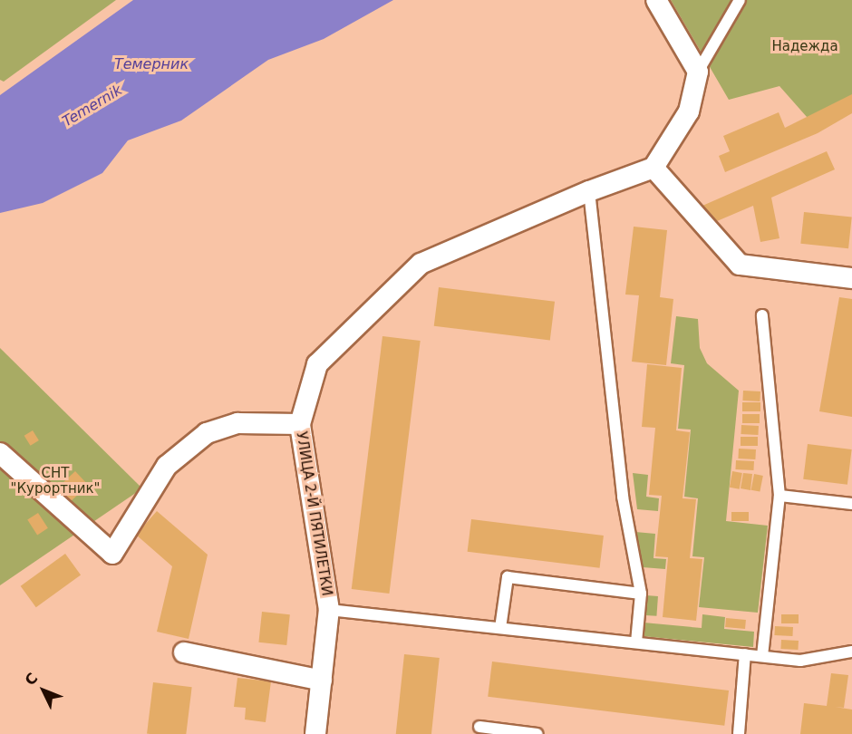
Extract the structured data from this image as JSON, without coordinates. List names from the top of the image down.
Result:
{
  "streets": {
    "street": ["УЛИЦА 2-Й ПЯТИЛЕТКИ"]
  },
  "water": ["Темерник", "Temernik"],
  "parks": ["Надежда", "СНТ \"Курортник\""],
  "north": "top left"
}
